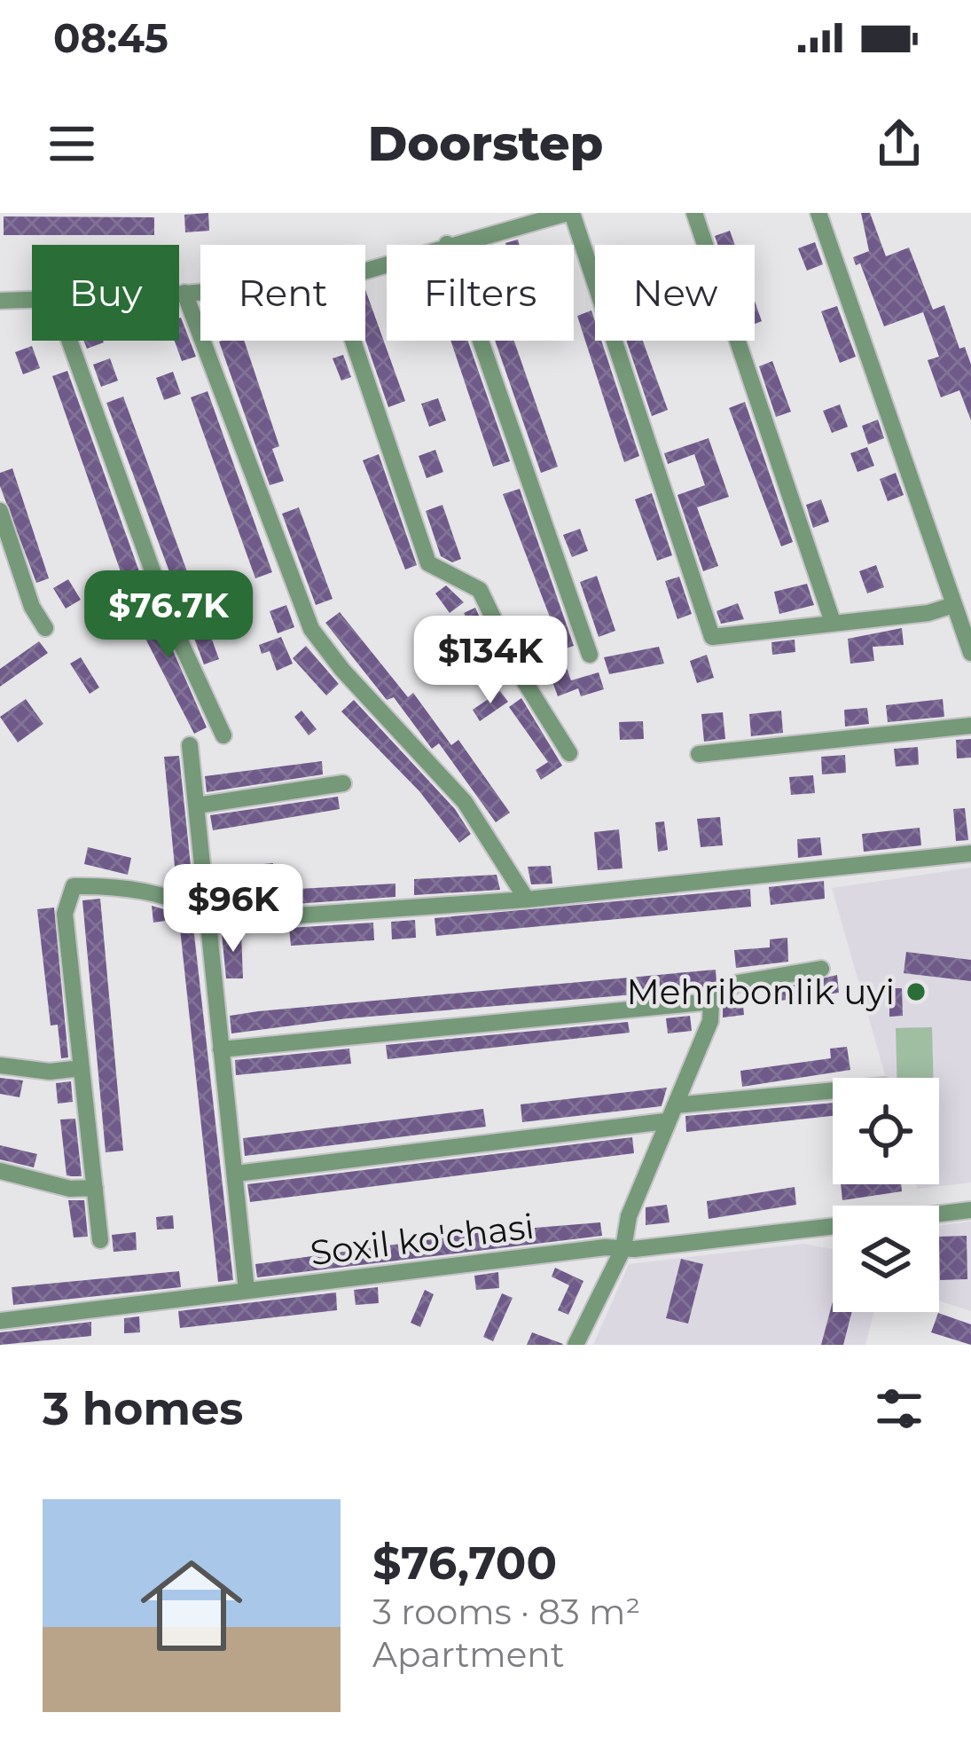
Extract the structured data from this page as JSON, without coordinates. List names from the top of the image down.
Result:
{
  "streets": {
    "street": ["Soxil ko'chasi"]
  },
  "places": ["Mehribonlik uyi"],
  "page": {
    "status": "08:45",
    "header": "Doorstep",
    "chip": [
      "Buy",
      "Rent",
      "Filters",
      "New"
    ],
    "price": ["$76.7K", "$134K", "$96K"],
    "heading": "3 homes",
    "list": [
      {
        "name": "$76,700",
        "note": "3 rooms · 83 m² · Apartment"
      }
    ]
  }
}
